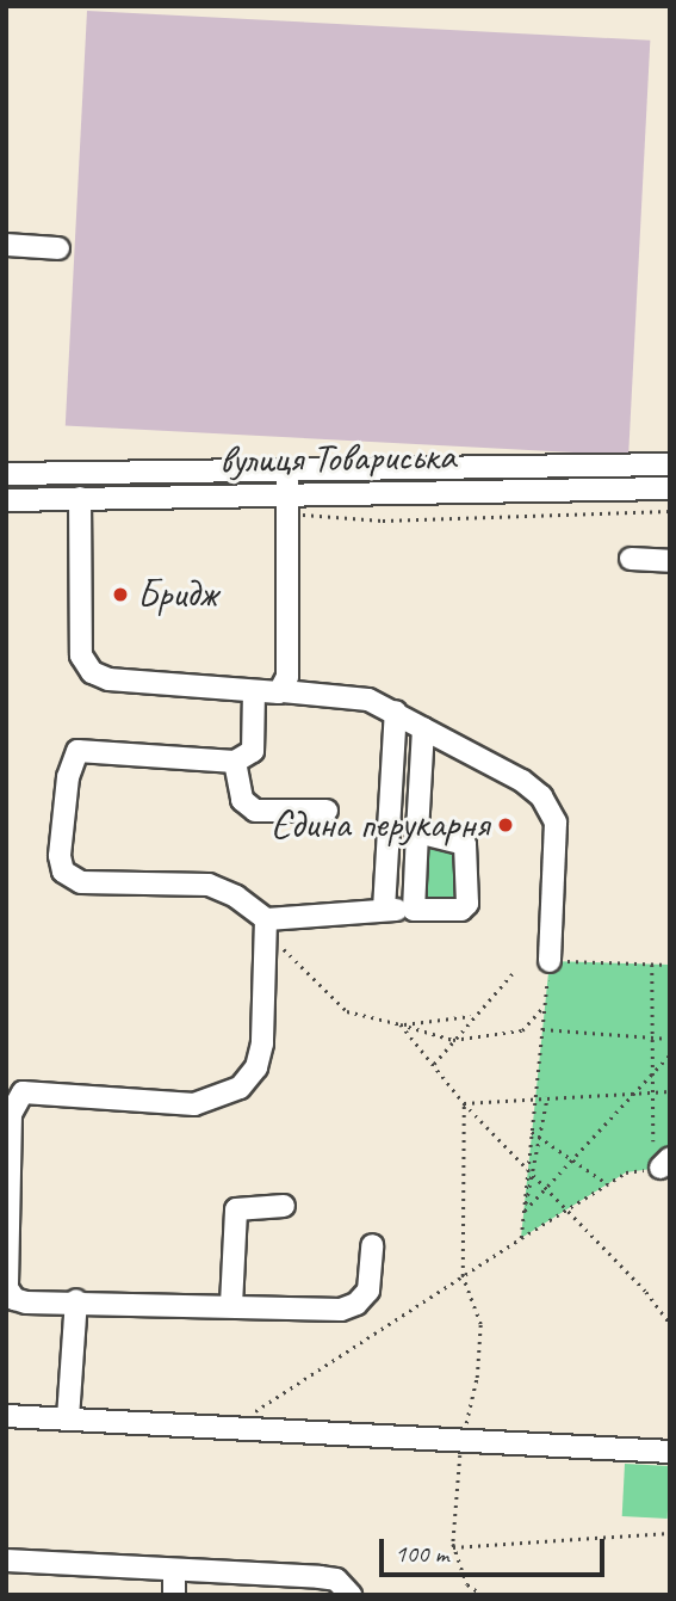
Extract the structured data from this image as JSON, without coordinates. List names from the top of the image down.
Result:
{
  "streets": {
    "street": ["вулиця Товариська"]
  },
  "places": ["Бридж", "Єдина перукарня"],
  "scale_bar": "100 m"
}
